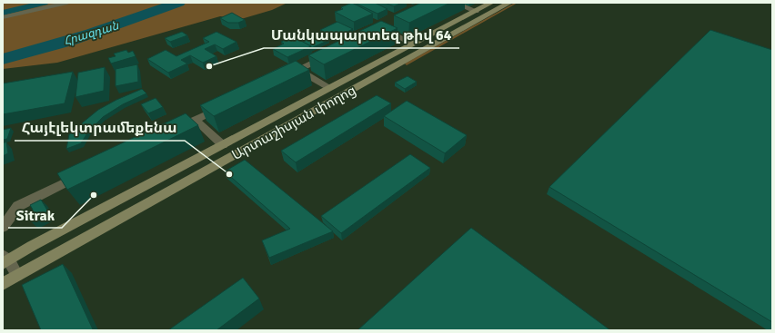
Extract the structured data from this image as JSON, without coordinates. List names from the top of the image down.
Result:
{
  "streets": {
    "main road": ["Արտաշիսյան փողոց"]
  },
  "water": ["Հրազդան"],
  "places": ["Մանկապարտեզ թիվ 64", "Հայէլեկտրամեքենա", "Sitrak"]
}
